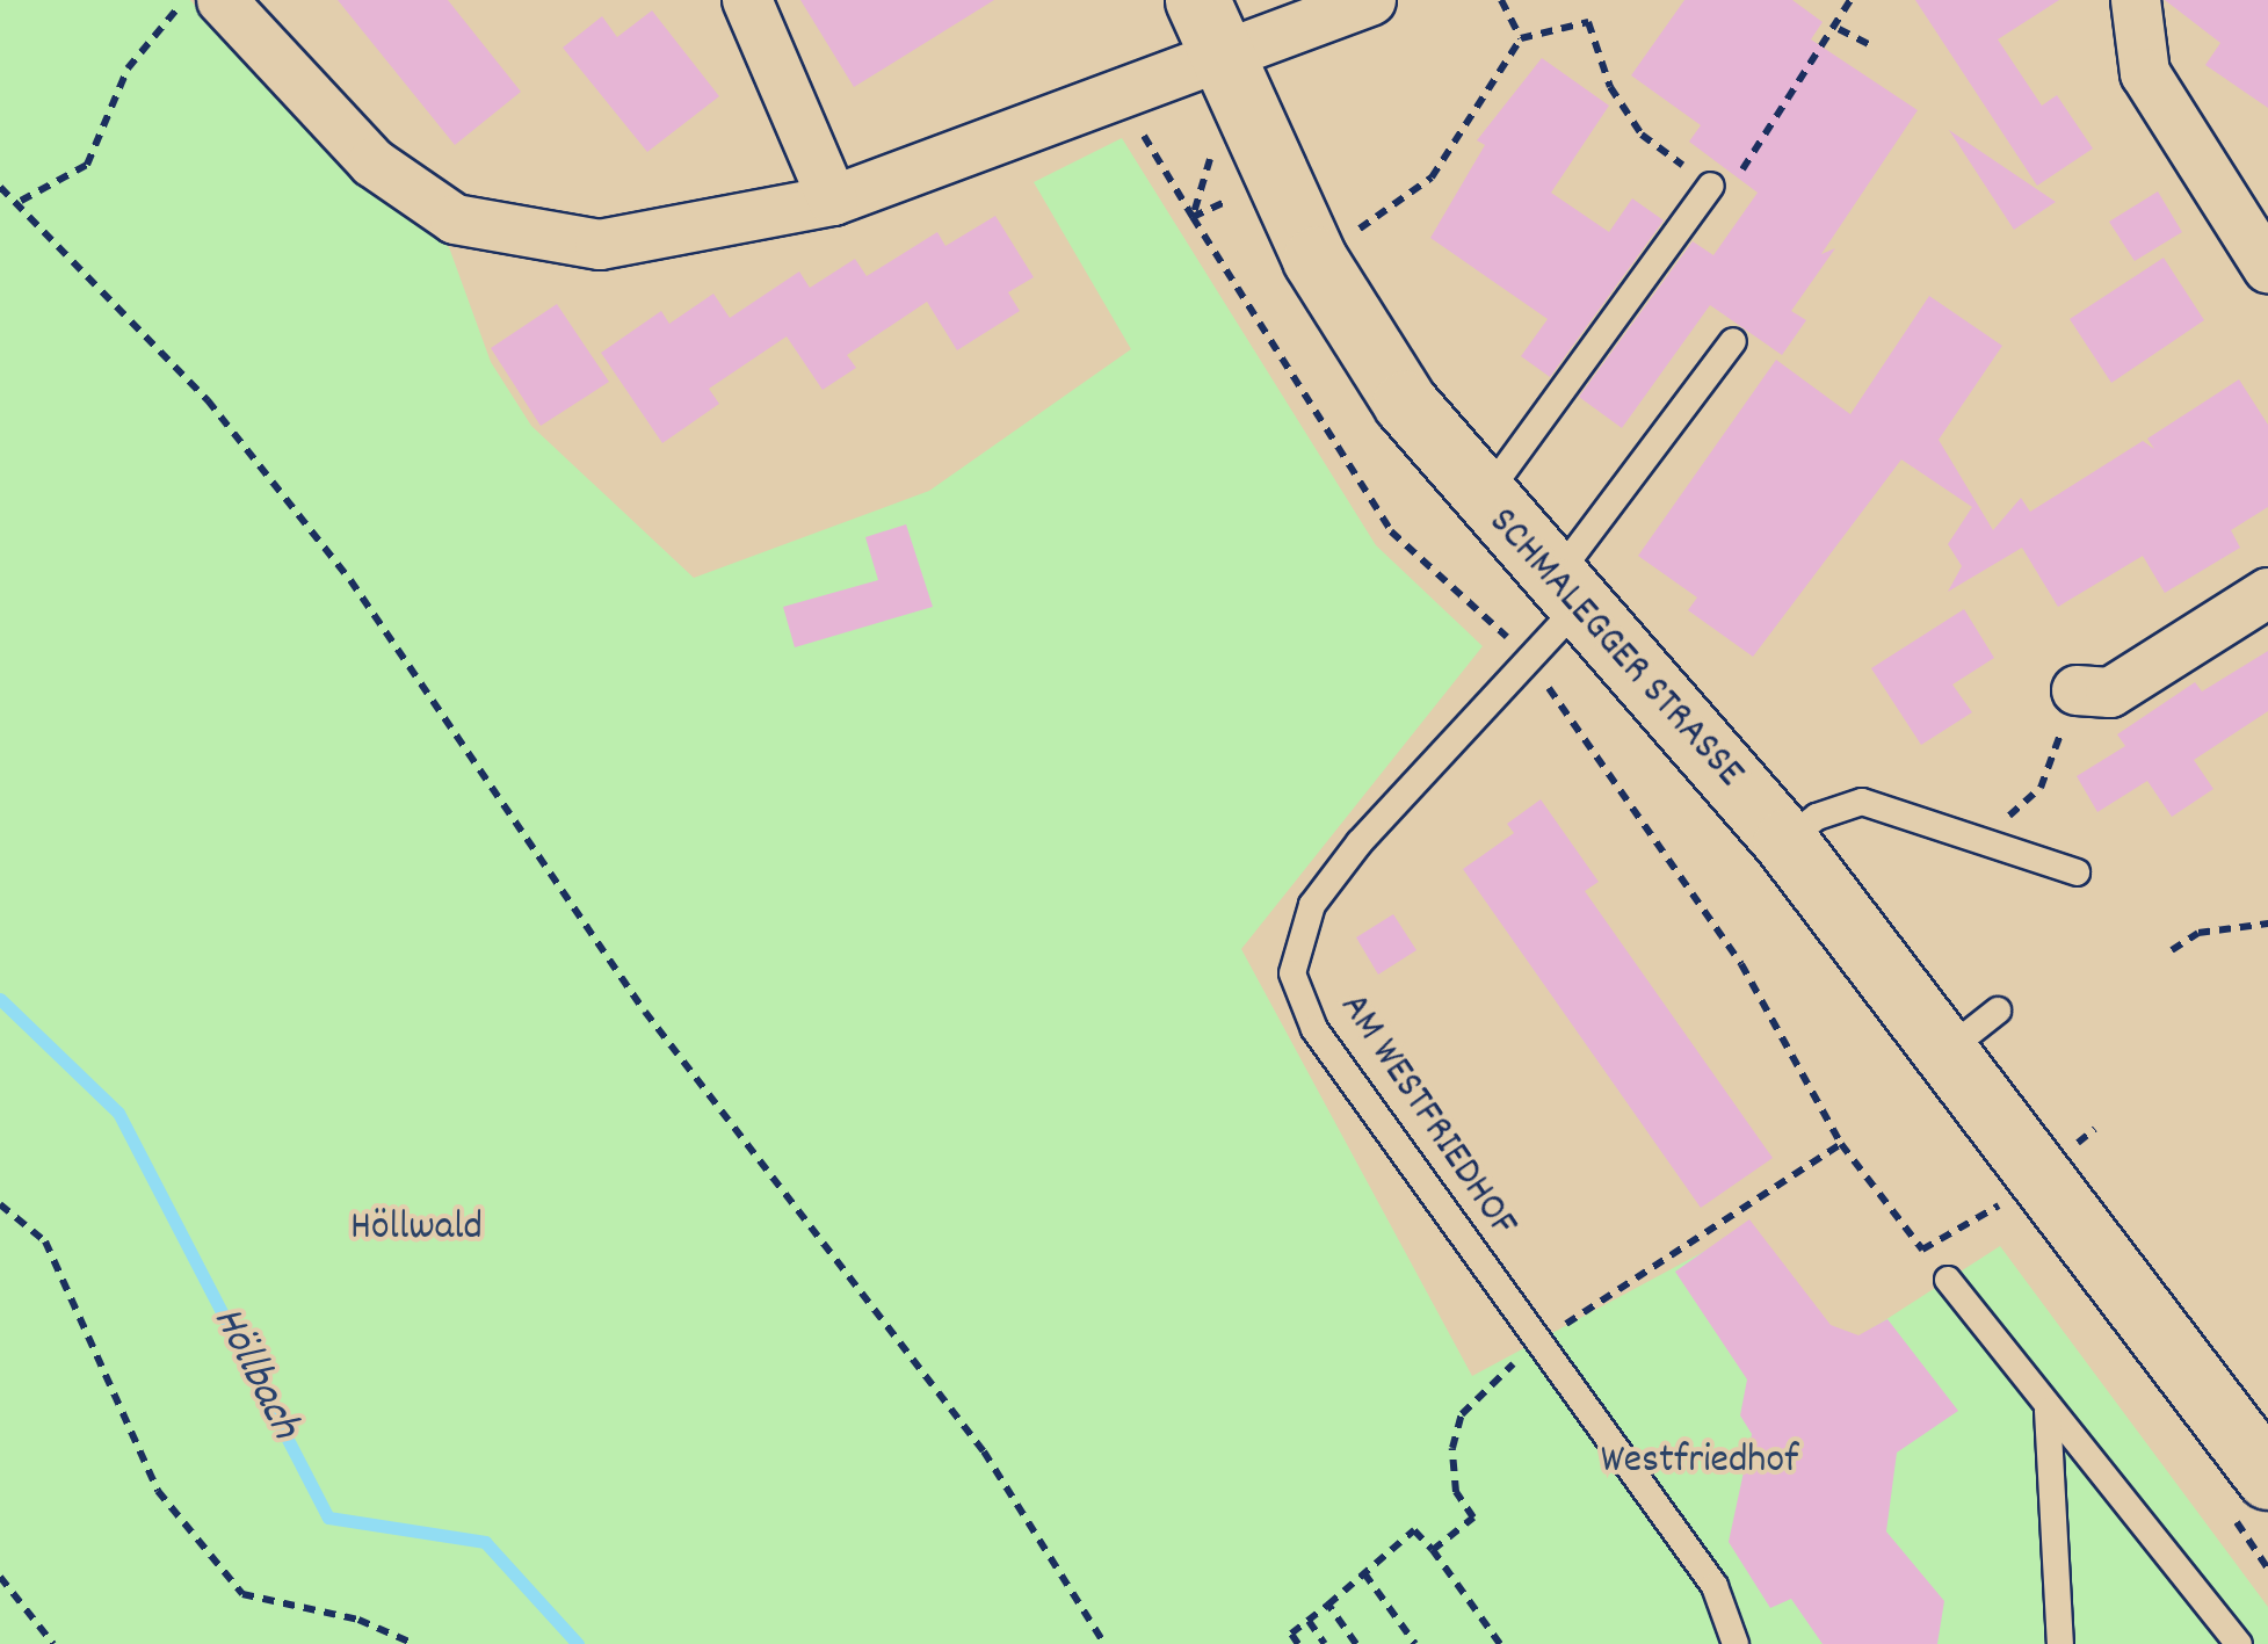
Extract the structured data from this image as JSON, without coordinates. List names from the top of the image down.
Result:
{
  "streets": {
    "street": ["SCHMALEGGER STRASSE"],
    "lane": ["AM WESTFRIEDHOF"]
  },
  "crossings": [
    ["SCHMALEGGER STRASSE", "AM WESTFRIEDHOF"]
  ],
  "water": ["Höllbach"],
  "parks": ["Höllwald", "Westfriedhof"]
}
